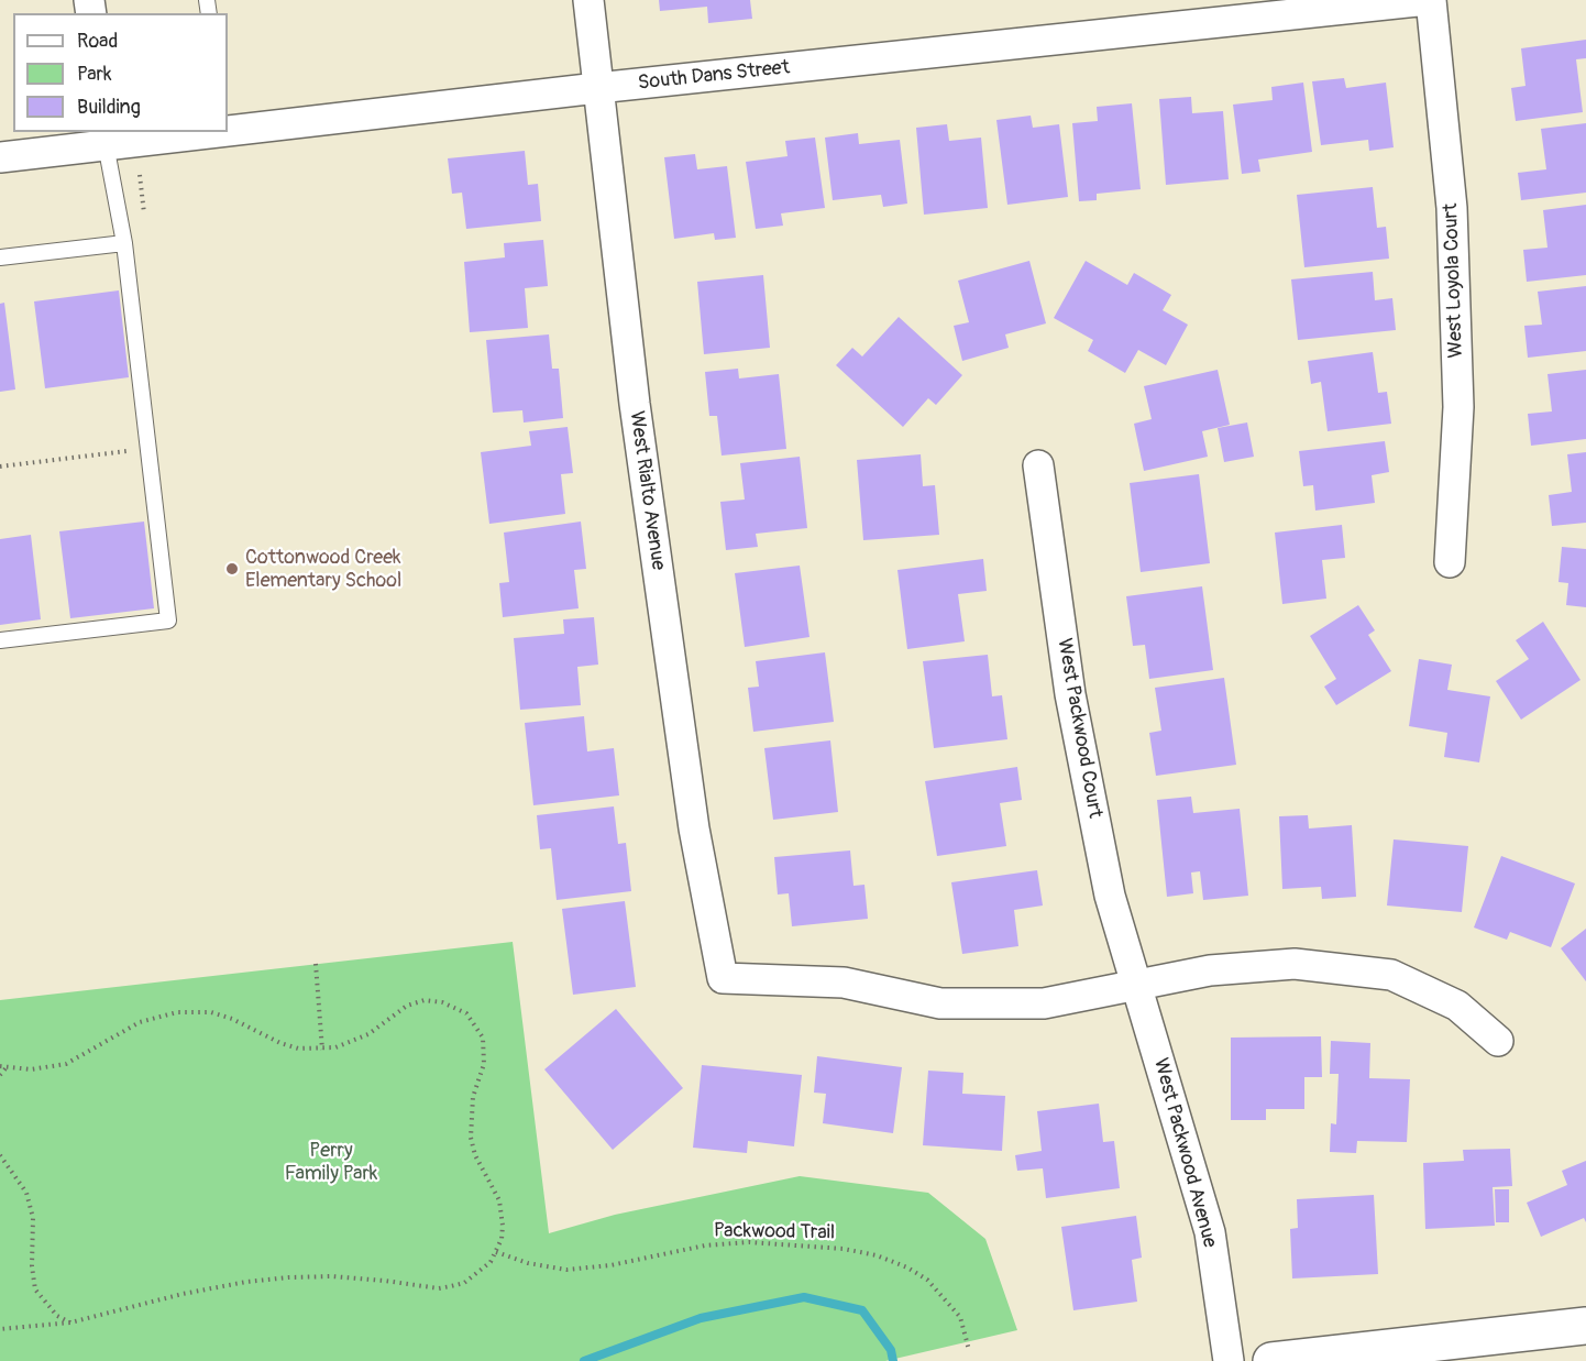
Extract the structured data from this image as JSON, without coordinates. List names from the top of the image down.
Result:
{
  "streets": {
    "street": [
      "South Dans Street",
      "West Loyola Court",
      "West Rialto Avenue",
      "West Packwood Court",
      "West Packwood Avenue"
    ],
    "path": ["Packwood Trail"]
  },
  "crossings": [
    ["South Dans Street", "West Loyola Court"],
    ["South Dans Street", "West Rialto Avenue"],
    ["West Rialto Avenue", "West Packwood Court"],
    ["West Rialto Avenue", "West Packwood Avenue"],
    ["West Packwood Court", "West Packwood Avenue"]
  ],
  "parks": ["Perry Family Park"],
  "places": ["Cottonwood Creek Elementary School"],
  "legend": ["Road", "Park", "Building"]
}
